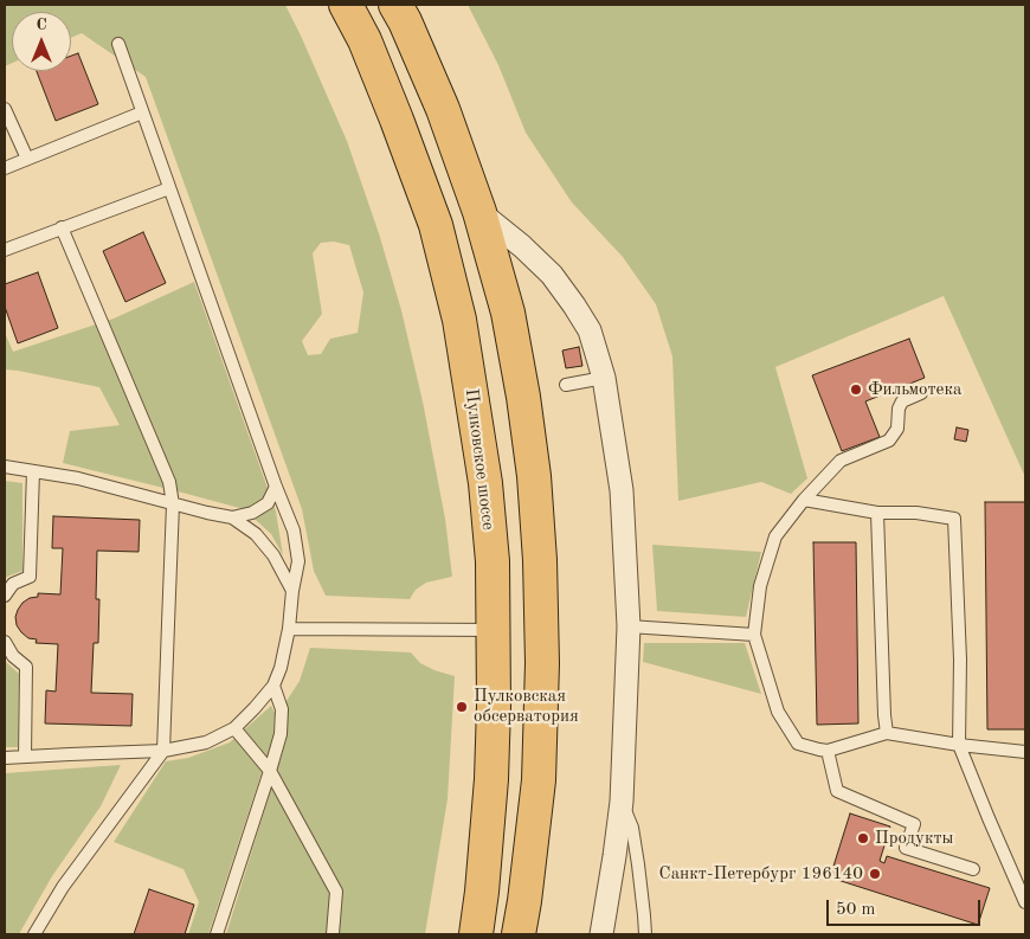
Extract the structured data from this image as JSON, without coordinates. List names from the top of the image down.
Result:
{
  "streets": {
    "highway": ["Пулковское шоссе"]
  },
  "places": [
    "Фильмотека",
    "Пулковская обсерватория",
    "Продукты",
    "Санкт-Петербург 196140"
  ],
  "scale_bar": "50 m",
  "north": "top"
}
